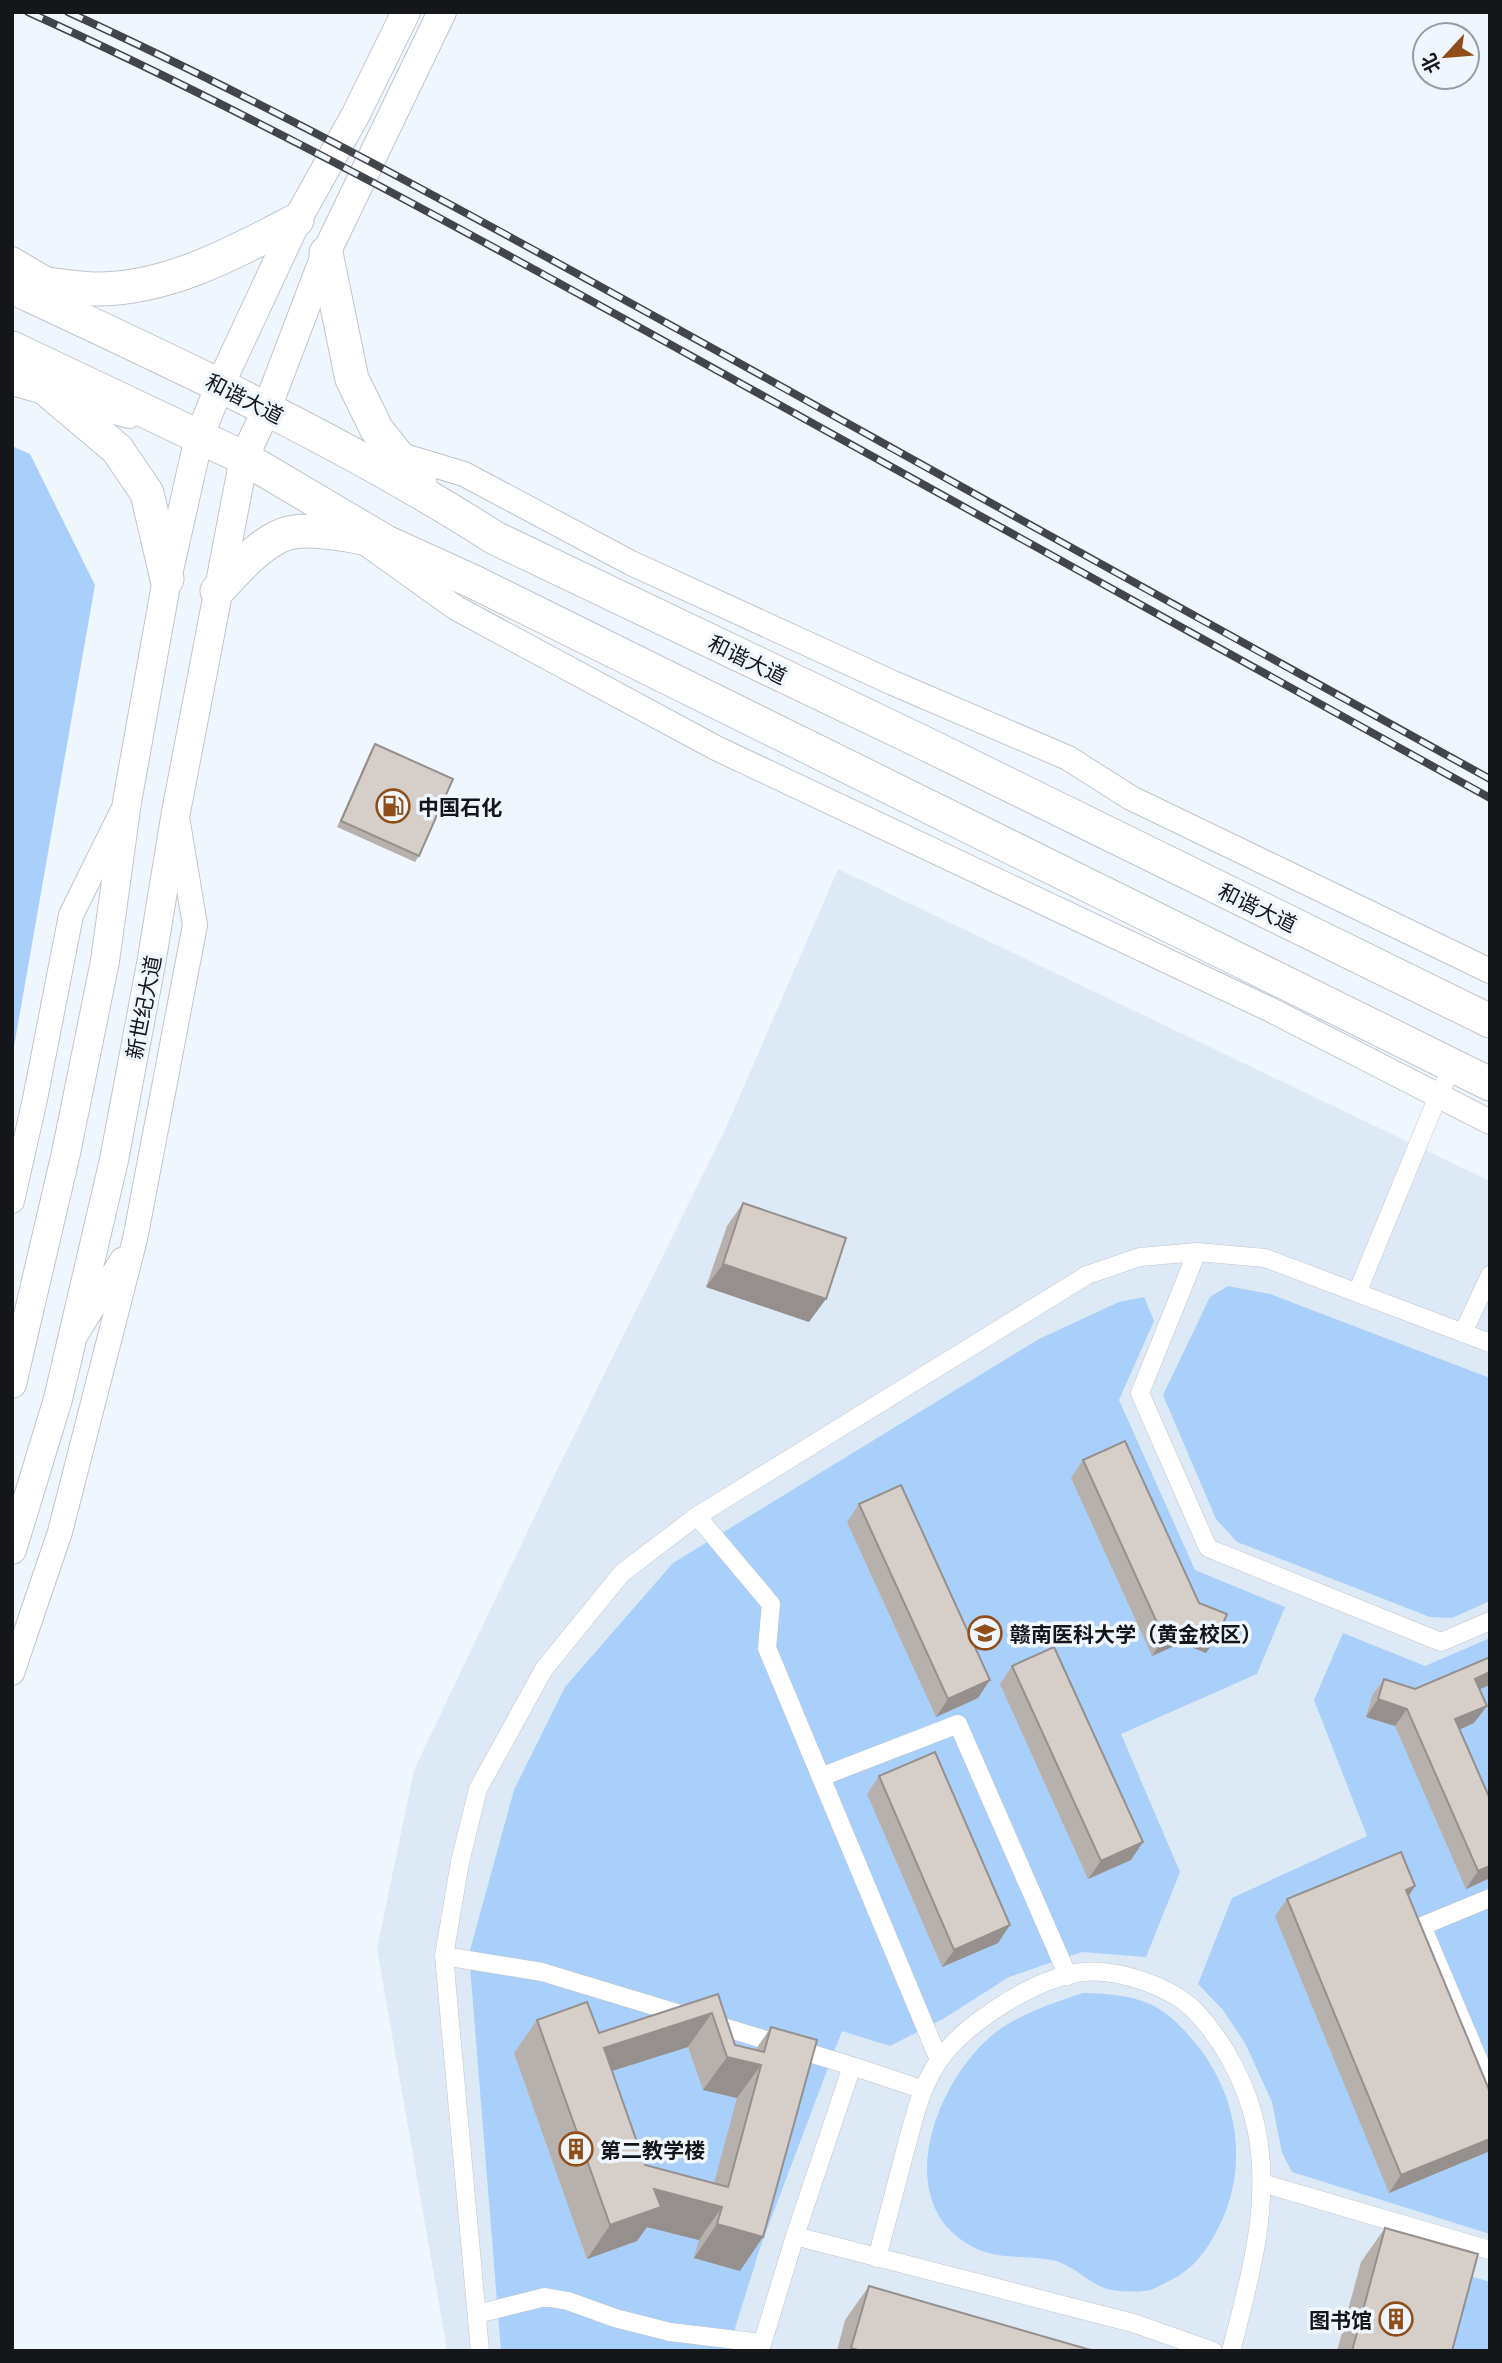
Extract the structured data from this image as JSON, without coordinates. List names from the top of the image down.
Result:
{
  "streets": {
    "highway": ["和谐大道"],
    "main road": ["新世纪大道"]
  },
  "crossings": [
    ["和谐大道", "新世纪大道"]
  ],
  "places": {
    "fuel station": ["中国石化"],
    "school or university": ["赣南医科大学（黄金校区）"],
    "building": ["第二教学楼", "图书馆"]
  },
  "north": "bottom left"
}
